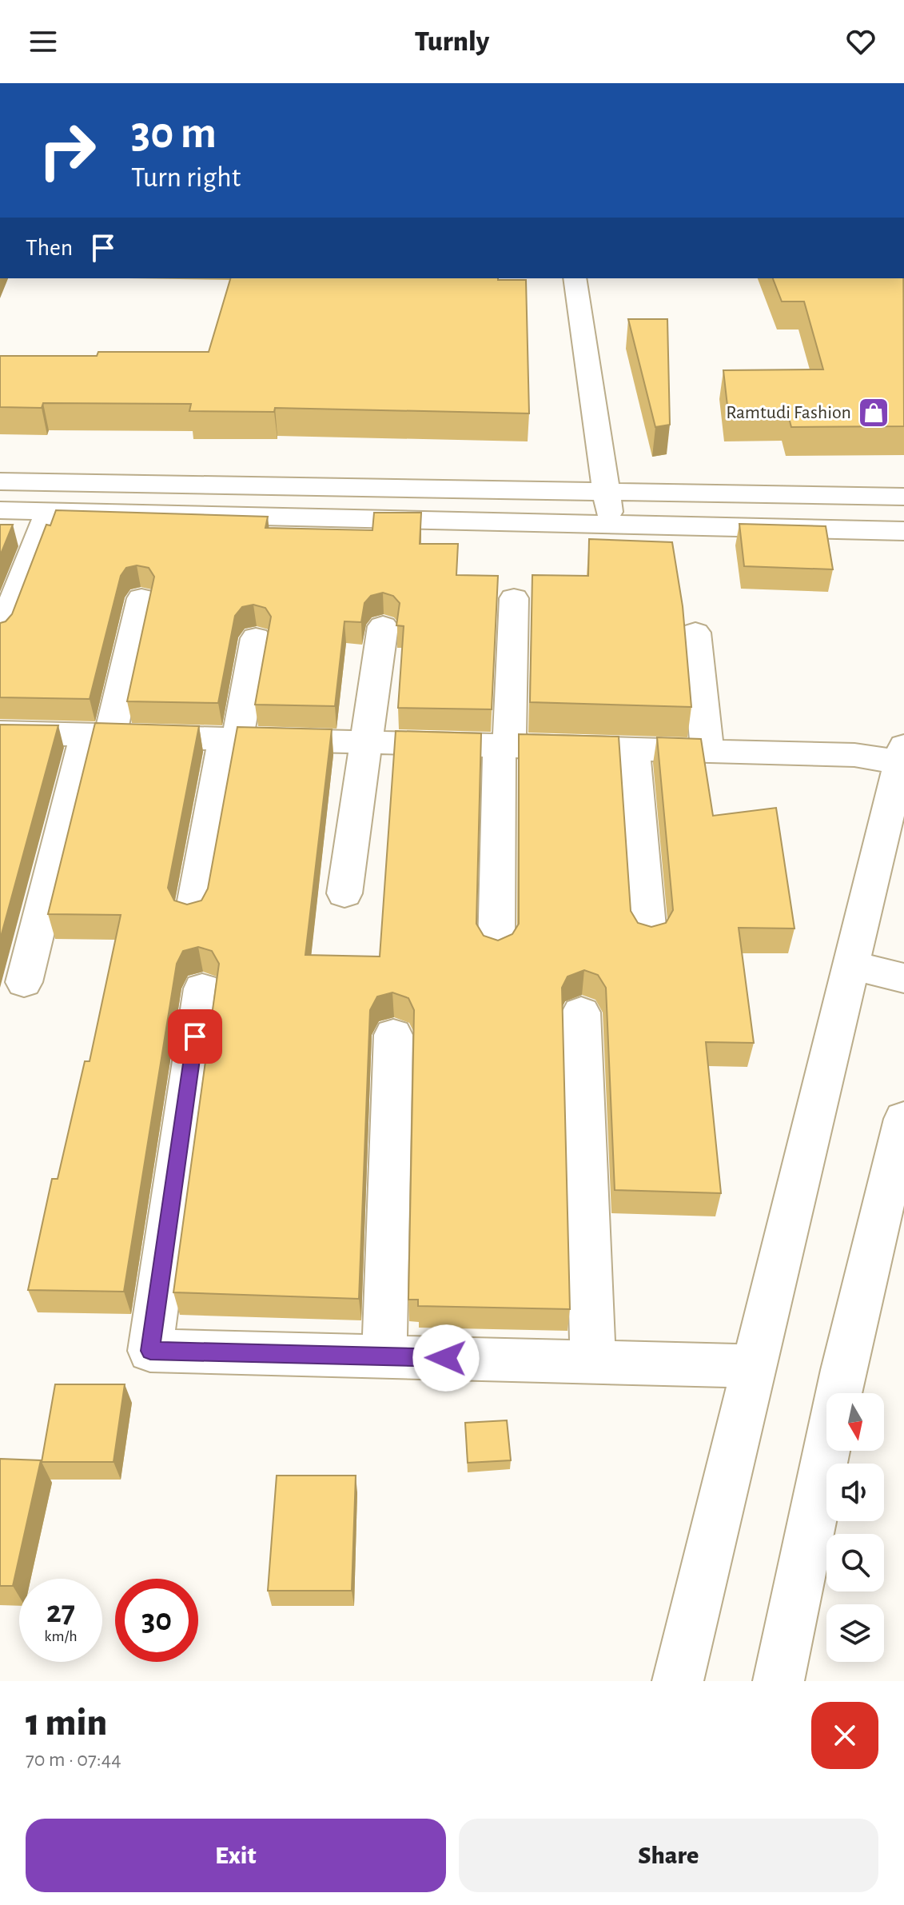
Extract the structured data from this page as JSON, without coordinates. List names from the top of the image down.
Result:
{
  "places": {
    "shop": ["Ramtudi Fashion"]
  },
  "north": "bottom",
  "page": {
    "header": "Turnly",
    "turn": ["30 m", "Turn right"],
    "then": "Then",
    "speed": "27 km/h",
    "limit": "30",
    "heading": ["1 min", "70 m · 07:44"],
    "buttons": ["Exit", "Share"]
  }
}
